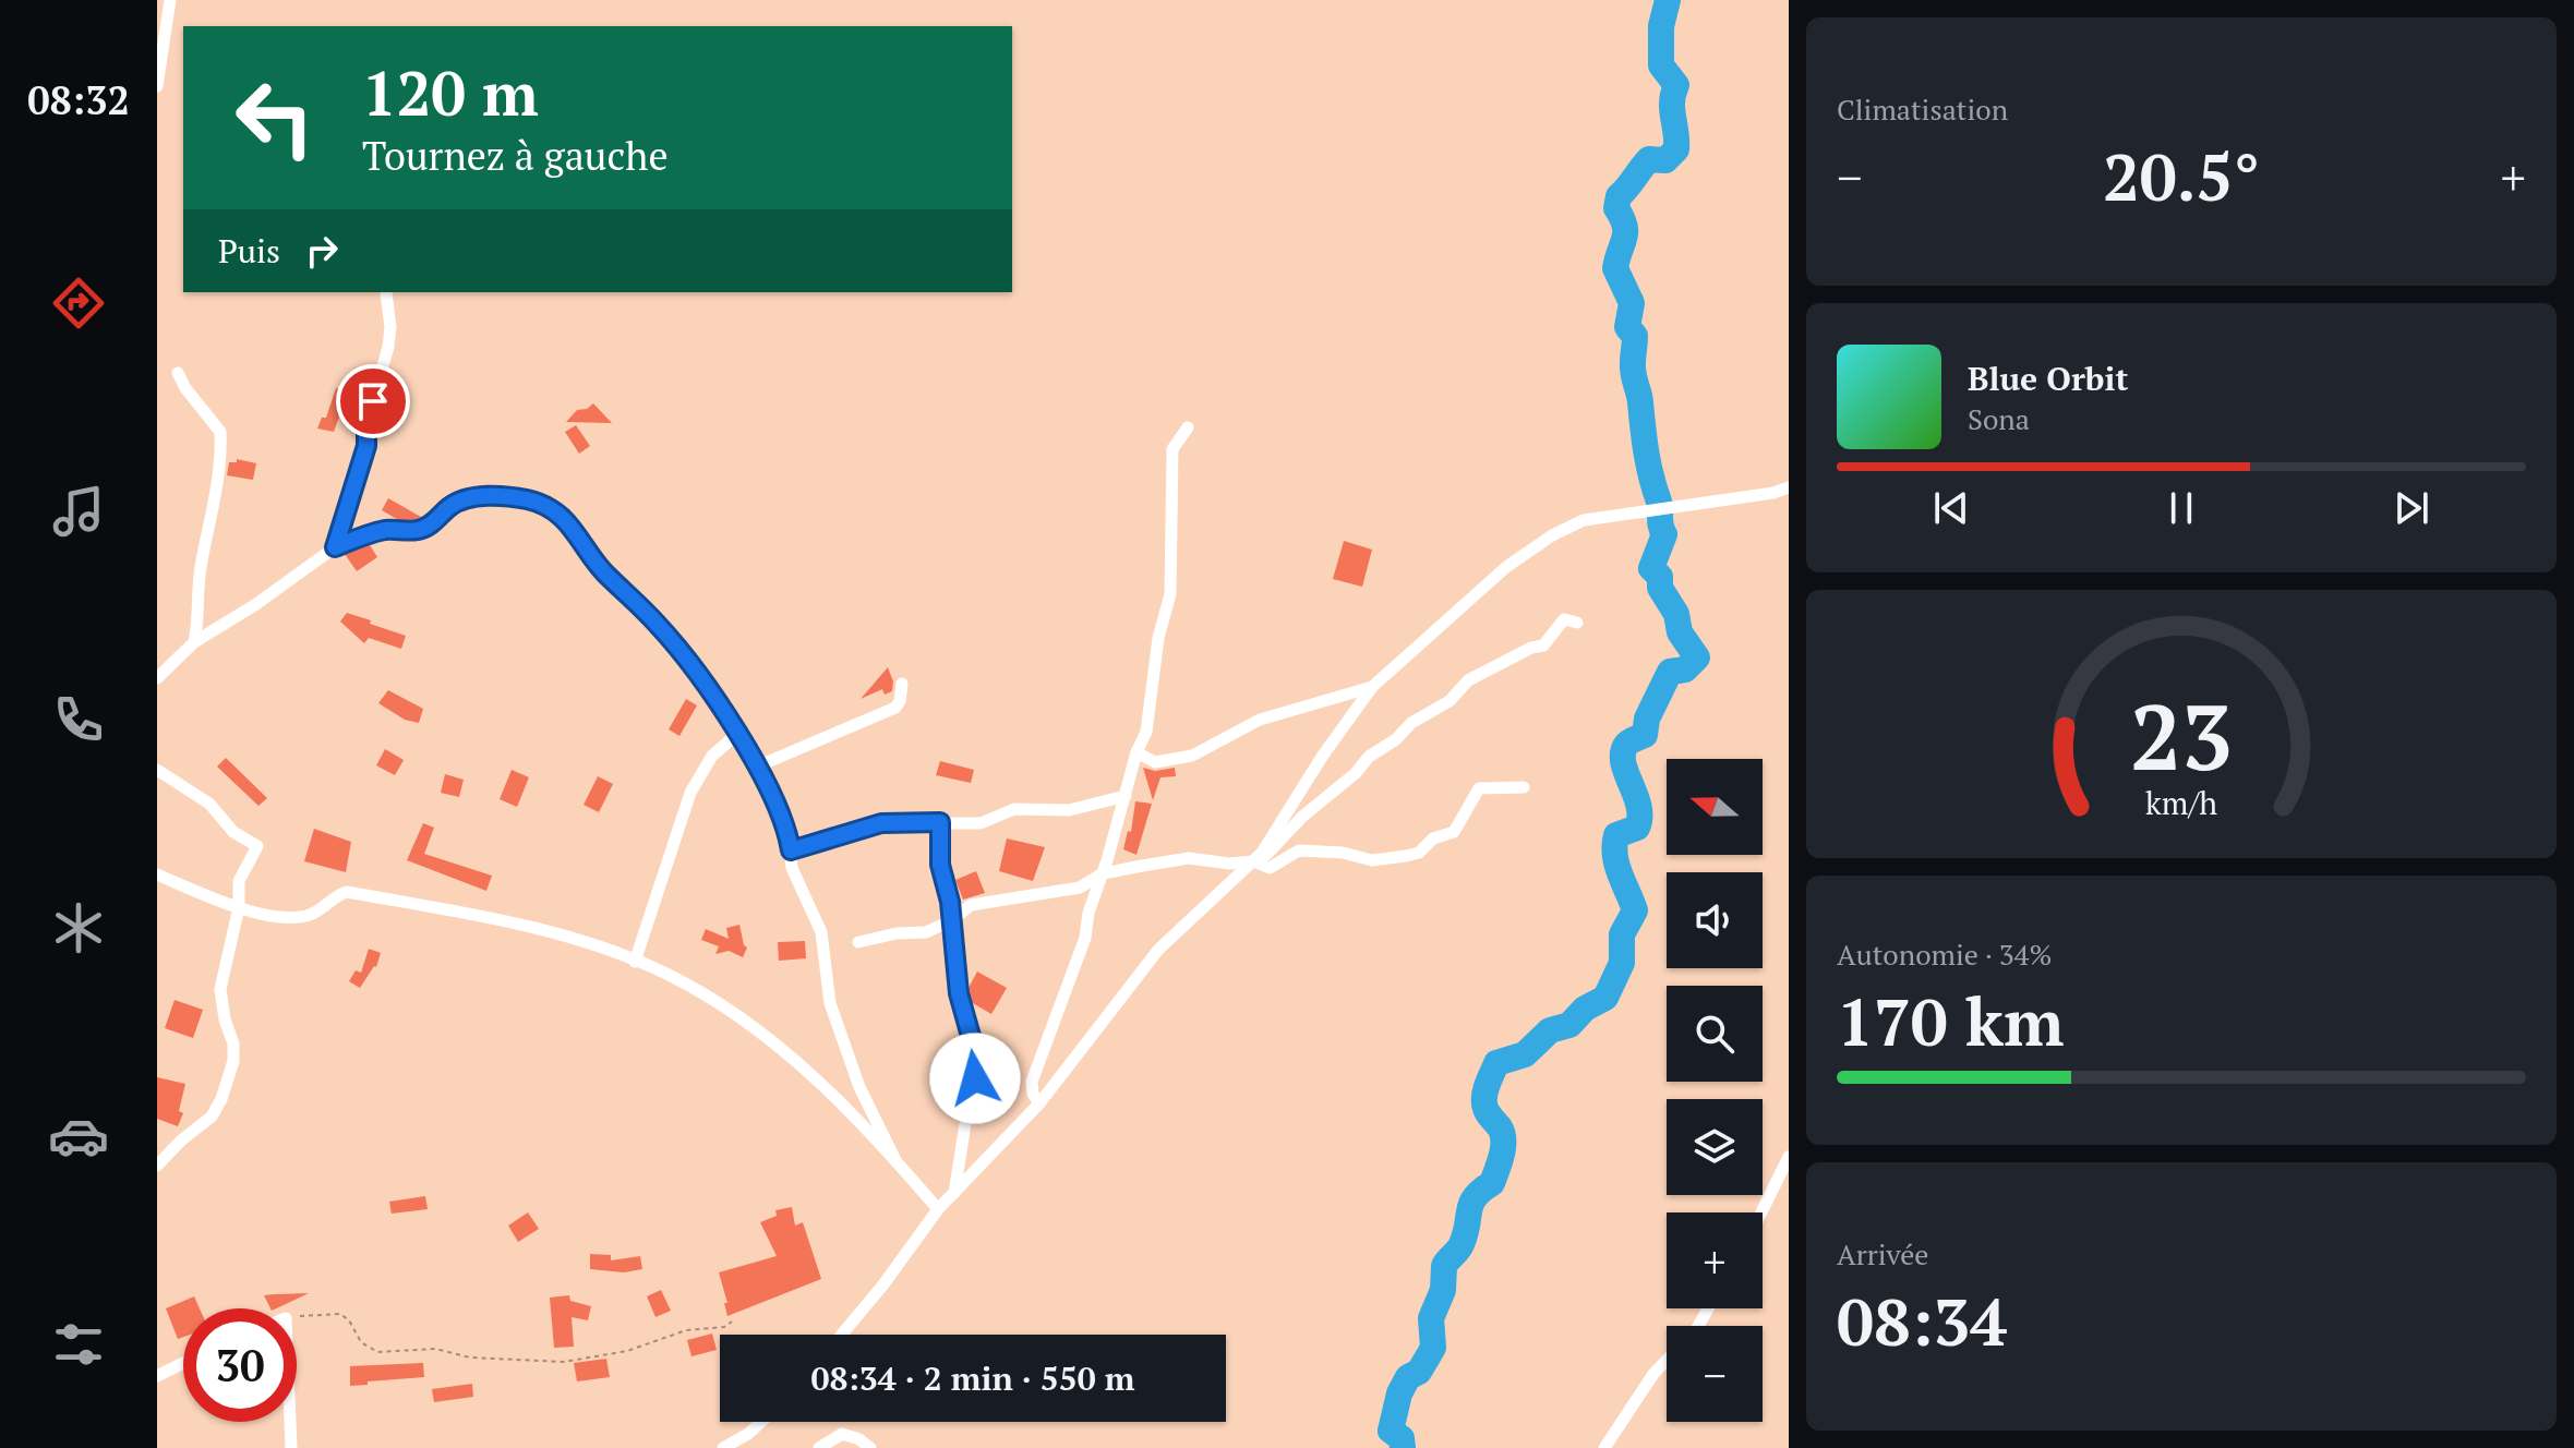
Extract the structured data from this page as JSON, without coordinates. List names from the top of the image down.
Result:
{
  "north": "left",
  "page": {
    "tabs": "08:32",
    "tile": [
      "Climatisation",
      ["Autonomie · 34%", "170 km"],
      ["Arrivée", "08:34"]
    ],
    "turn": ["120 m", "Tournez à gauche"],
    "heat": ["−", "20.5°", "+"],
    "then": "Puis",
    "song": ["Blue Orbit", "Sona"],
    "map_buttons": ["+", "−"],
    "limit": "30",
    "trip": "08:34 · 2 min · 550 m",
    "gauge": ["23", "km/h"]
  }
}
